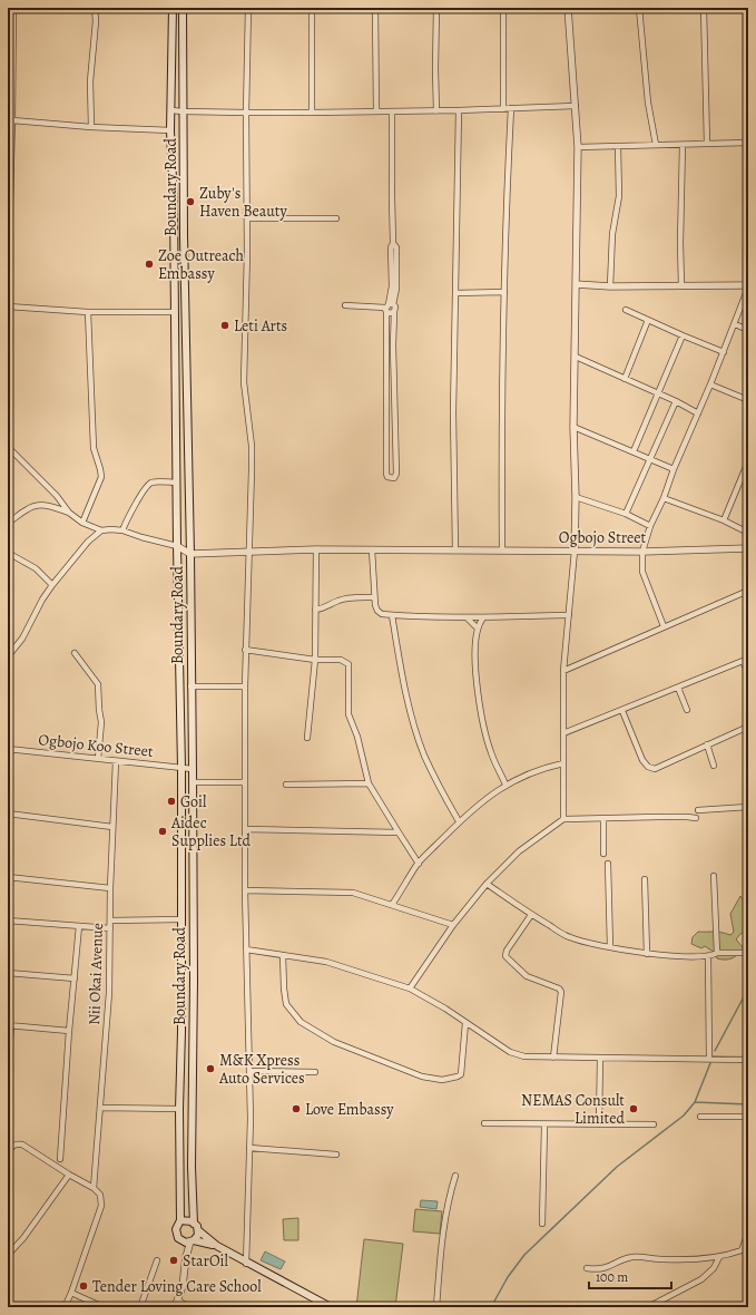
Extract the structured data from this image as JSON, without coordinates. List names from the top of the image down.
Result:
{
  "streets": {
    "main road": ["Boundary Road"],
    "street": ["Ogbojo Street", "Ogbojo Koo Street", "Nii Okai Avenue"]
  },
  "crossings": [
    ["Boundary Road", "Ogbojo Street"],
    ["Boundary Road", "Ogbojo Koo Street"],
    ["Ogbojo Koo Street", "Nii Okai Avenue"]
  ],
  "places": [
    "Zuby's Haven Beauty",
    "Zoe Outreach Embassy",
    "Leti Arts",
    "Goil",
    "Aidec Supplies Ltd",
    "M&K Xpress Auto Services",
    "Love Embassy",
    "NEMAS Consult Limited",
    "StarOil",
    "Tender Loving Care School"
  ],
  "scale_bar": "100 m"
}
